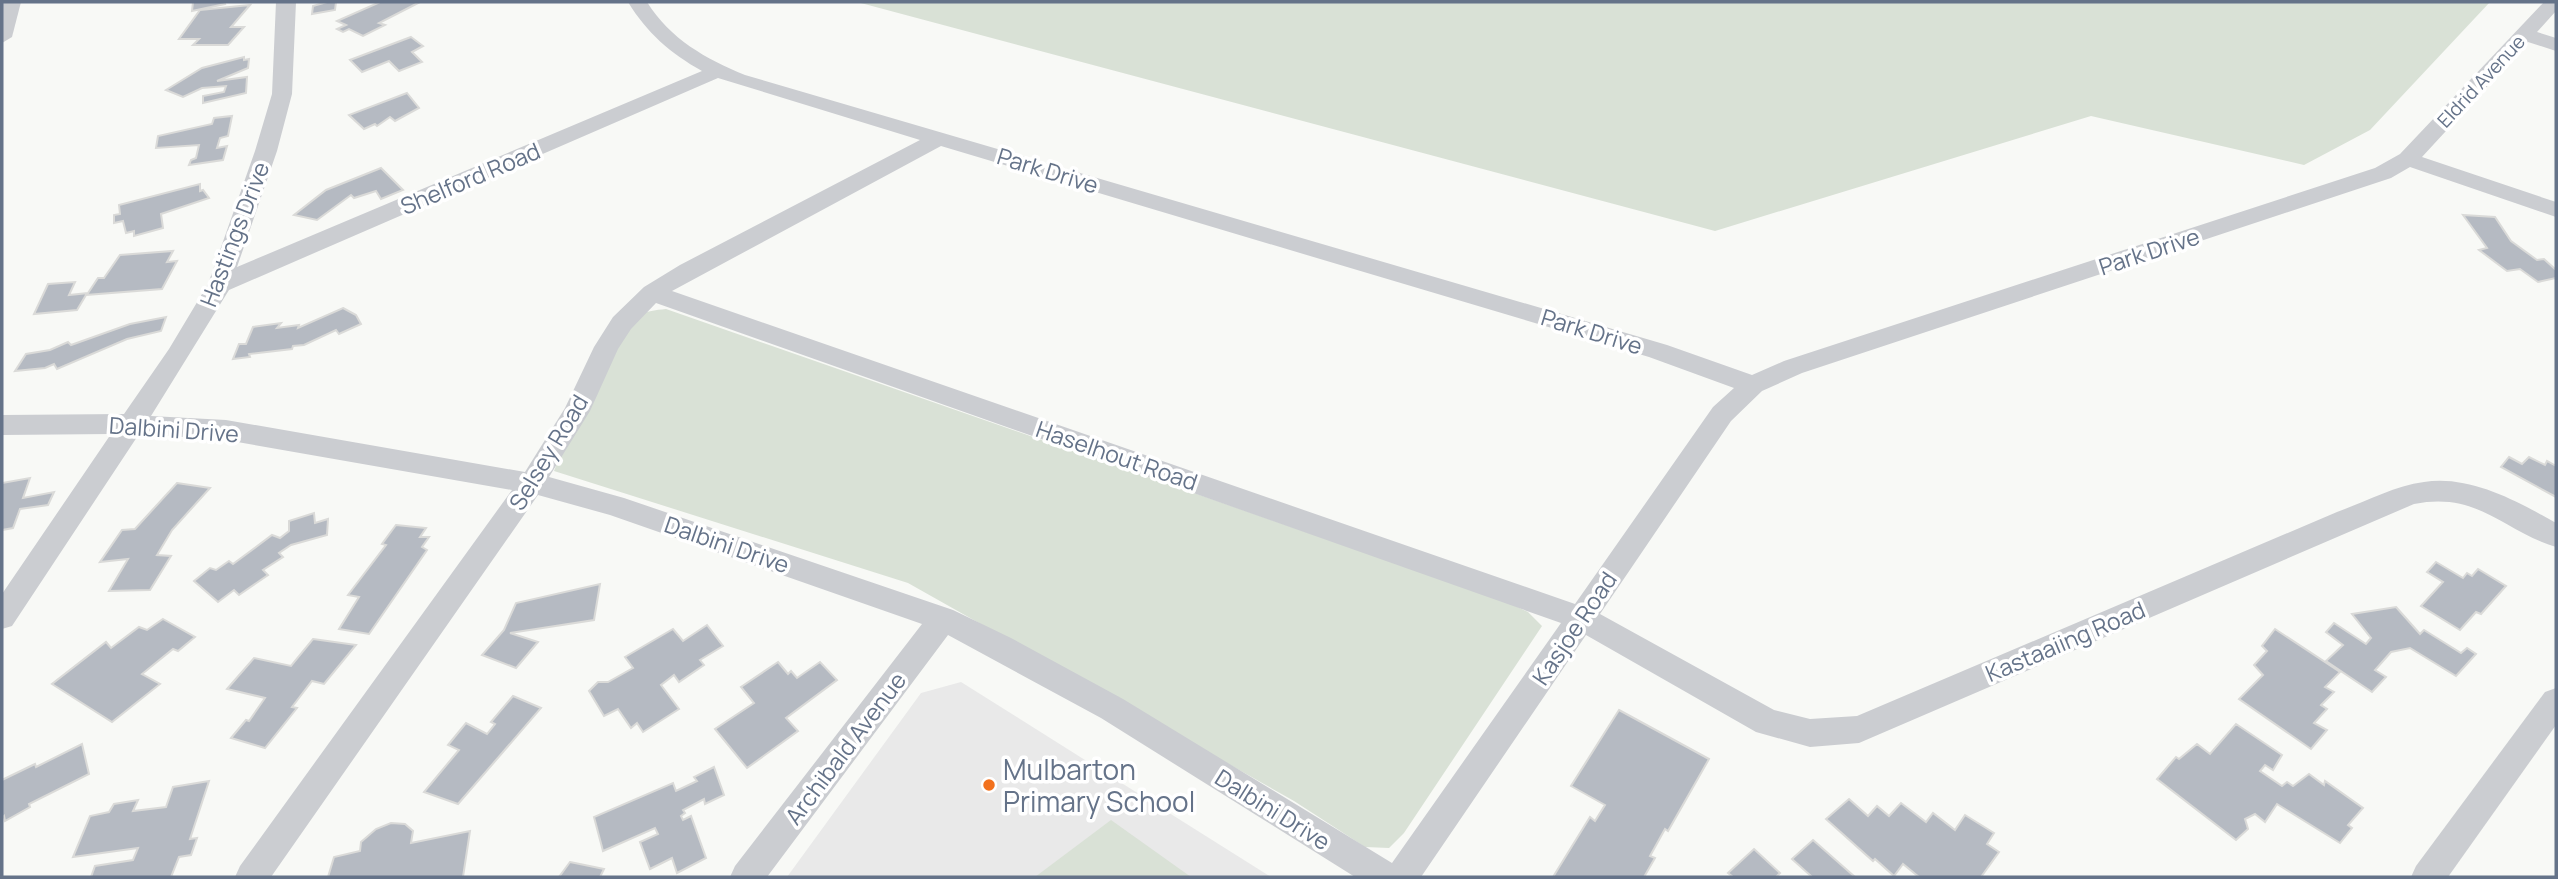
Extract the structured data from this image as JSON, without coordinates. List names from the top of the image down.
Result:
{
  "streets": {
    "street": [
      "Eldrid Avenue",
      "Park Drive",
      "Shelford Road",
      "Hastings Drive",
      "Dalbini Drive",
      "Selsey Road",
      "Haselhout Road",
      "Kasjoe Road",
      "Kastaaiing Road",
      "Archibald Avenue"
    ]
  },
  "crossings": [
    ["Eldrid Avenue", "Park Drive"],
    ["Park Drive", "Shelford Road"],
    ["Park Drive", "Selsey Road"],
    ["Park Drive", "Kasjoe Road"],
    ["Shelford Road", "Hastings Drive"],
    ["Hastings Drive", "Dalbini Drive"],
    ["Dalbini Drive", "Selsey Road"],
    ["Dalbini Drive", "Archibald Avenue"],
    ["Selsey Road", "Haselhout Road"],
    ["Haselhout Road", "Kasjoe Road"],
    ["Haselhout Road", "Kastaaiing Road"],
    ["Kasjoe Road", "Kastaaiing Road"]
  ],
  "places": ["Mulbarton Primary School"]
}
